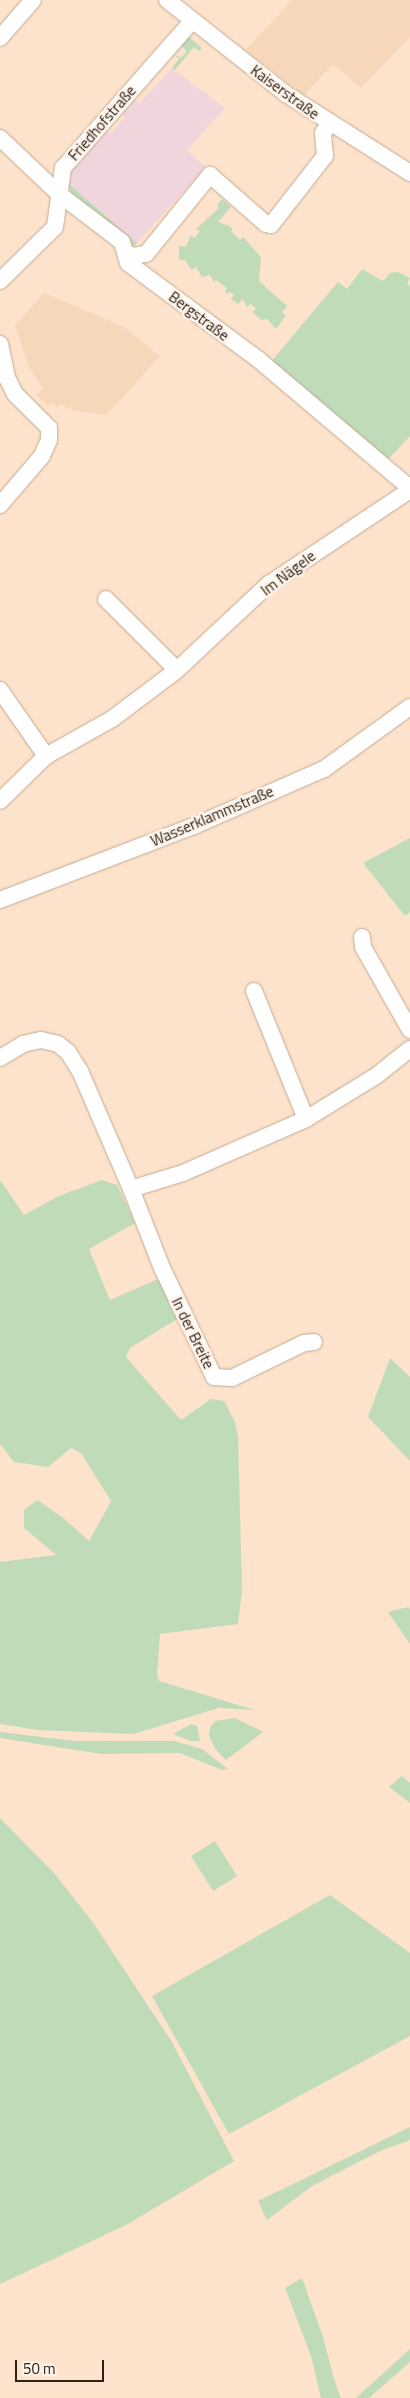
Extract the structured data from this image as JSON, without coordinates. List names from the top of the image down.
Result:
{
  "streets": {
    "street": [
      "Kaiserstraße",
      "Friedhofstraße",
      "Bergstraße",
      "Im Nägele",
      "Wasserklammstraße",
      "In der Breite"
    ]
  },
  "crossings": [
    ["Kaiserstraße", "Friedhofstraße"],
    ["Friedhofstraße", "Bergstraße"],
    ["Bergstraße", "Im Nägele"]
  ],
  "scale_bar": "50 m"
}
